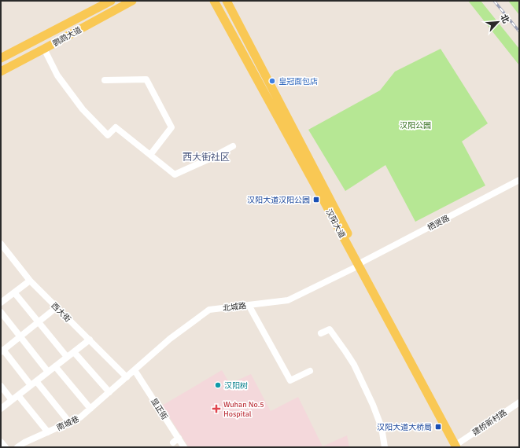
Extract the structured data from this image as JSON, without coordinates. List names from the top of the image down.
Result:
{
  "streets": {
    "main road": ["鹦鹉大道", "汉阳大道"],
    "street": [
      "栖贤路",
      "北城路",
      "西大街",
      "显正街",
      "建桥新村路",
      "南城巷"
    ]
  },
  "crossings": [
    ["栖贤路", "汉阳大道"],
    ["栖贤路", "北城路"],
    ["汉阳大道", "北城路"],
    ["汉阳大道", "建桥新村路"],
    ["北城路", "西大街"],
    ["北城路", "显正街"],
    ["北城路", "南城巷"],
    ["西大街", "南城巷"]
  ],
  "districts": ["西大街社区"],
  "parks": ["汉阳公园"],
  "places": {
    "other": ["皇冠面包店", "汉阳树"],
    "transit": ["汉阳大道汉阳公园", "汉阳大道大桥局"],
    "health": ["Wuhan No.5 Hospital"]
  },
  "north": "top right"
}
